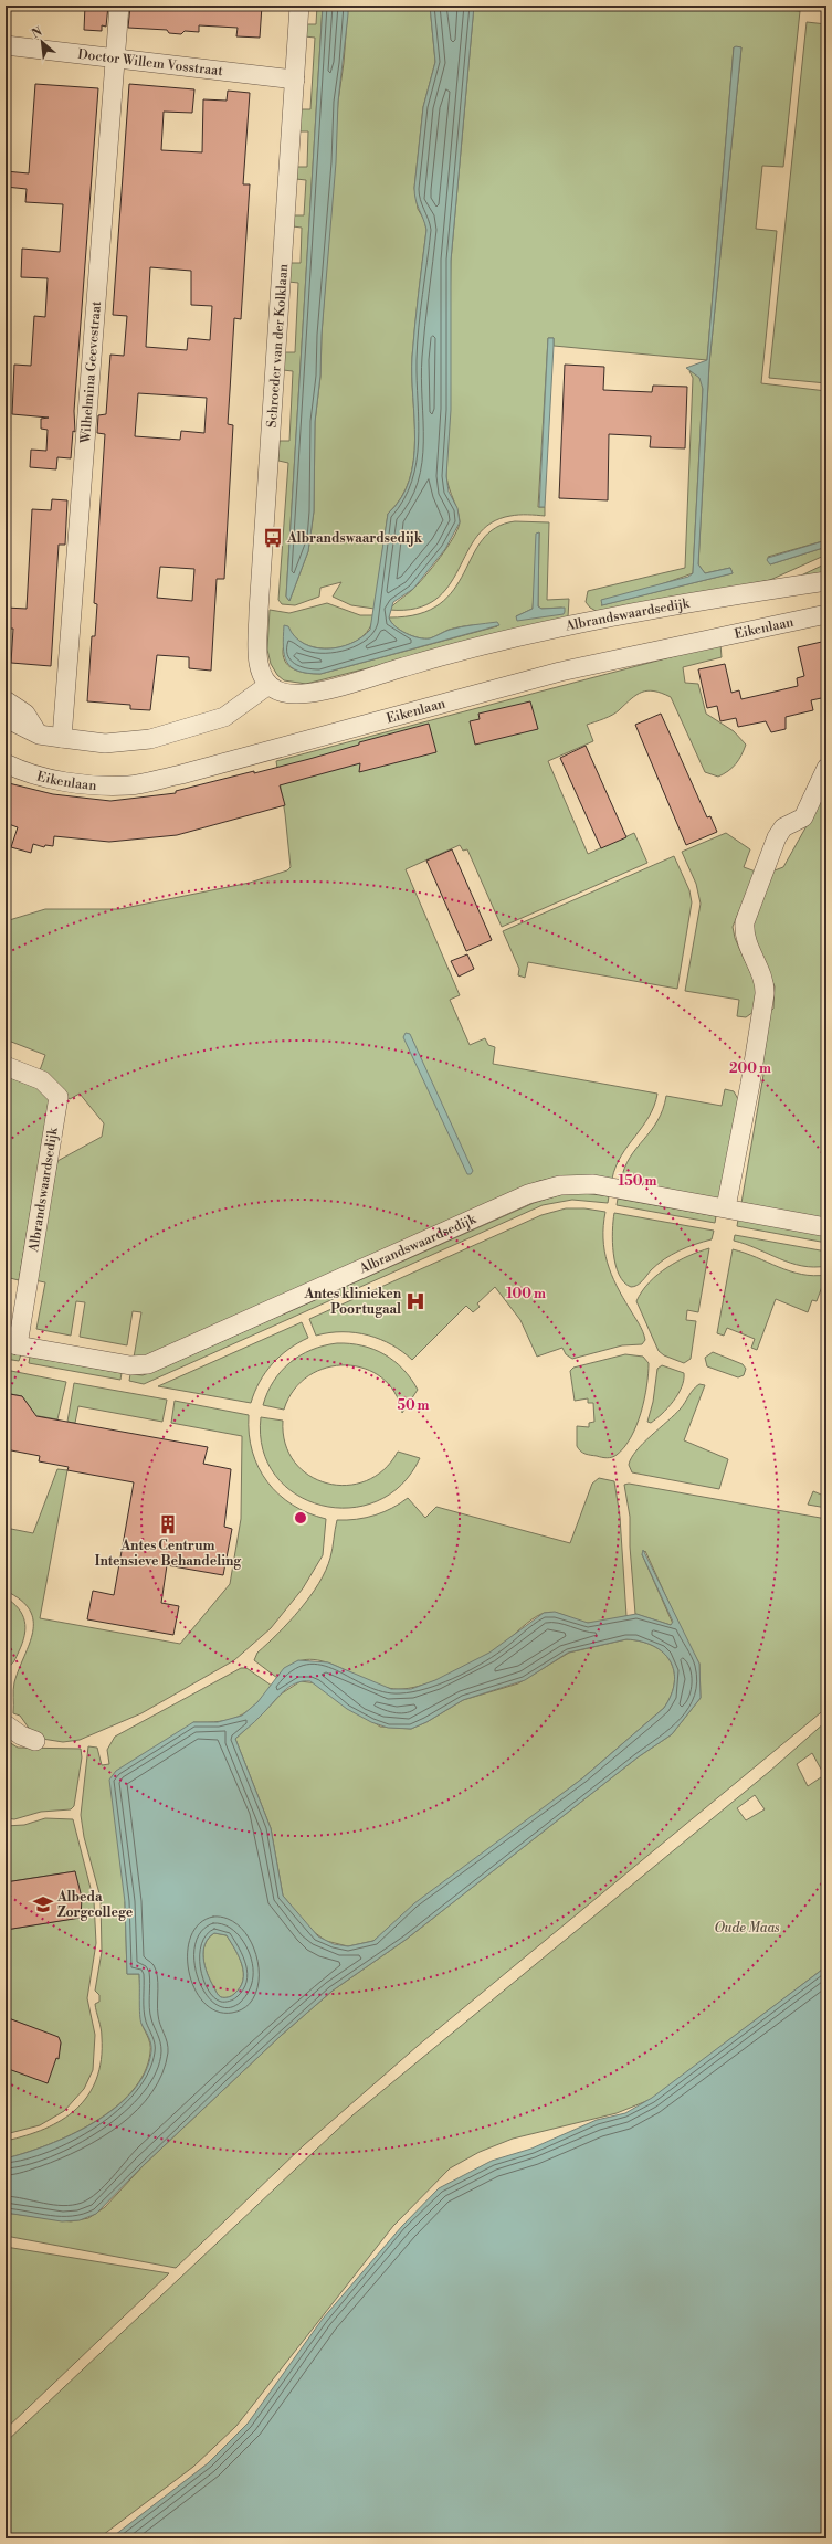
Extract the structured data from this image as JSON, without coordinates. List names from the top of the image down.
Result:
{
  "streets": {
    "street": [
      "Doctor Willem Vosstraat",
      "Schroeder van der Kolklaan",
      "Wilhelmina Geevestraat",
      "Albrandswaardsedijk",
      "Eikenlaan"
    ]
  },
  "crossings": [
    ["Doctor Willem Vosstraat", "Schroeder van der Kolklaan"],
    ["Doctor Willem Vosstraat", "Wilhelmina Geevestraat"],
    ["Schroeder van der Kolklaan", "Albrandswaardsedijk"]
  ],
  "parks": ["Oude Maas"],
  "places": {
    "bus stop": ["Albrandswaardsedijk"],
    "hospital": ["Antes klinieken Poortugaal"],
    "building": ["Antes Centrum Intensieve Behandeling"],
    "school or university": ["Albeda Zorgcollege"]
  },
  "north": "top left",
  "rings": [
    "200 m",
    "150 m",
    "100 m",
    "50 m"
  ]
}
